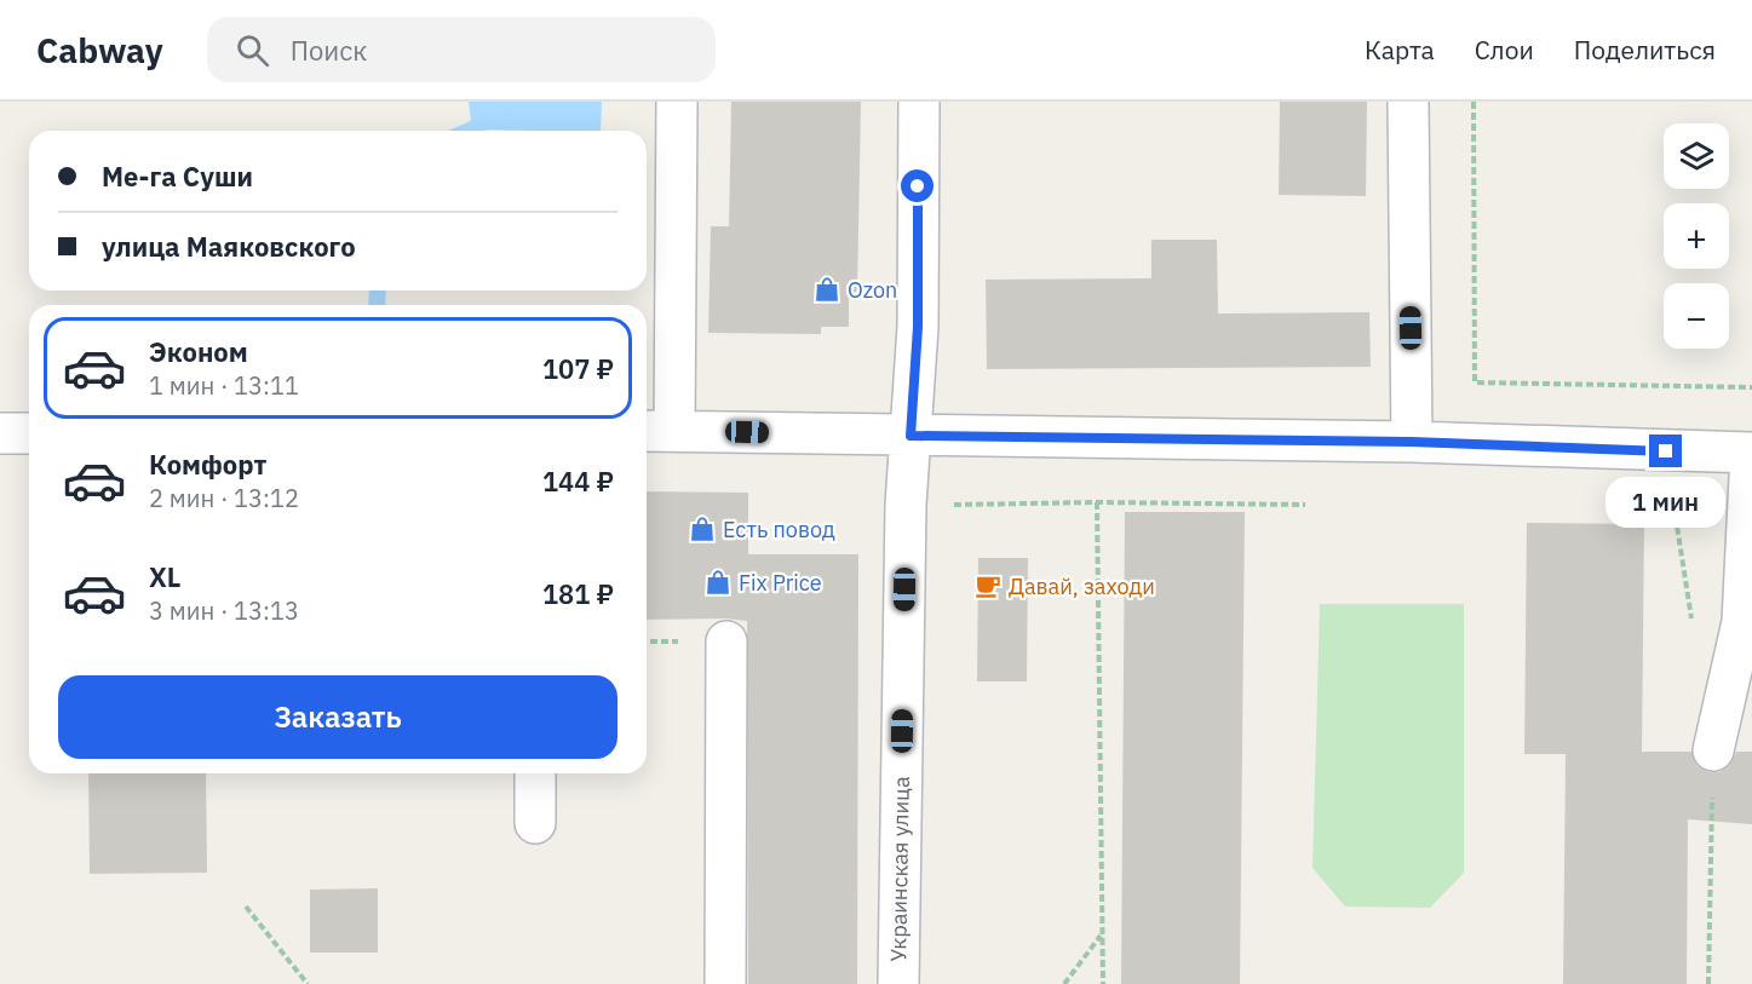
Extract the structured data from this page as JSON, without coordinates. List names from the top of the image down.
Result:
{
  "streets": {
    "street": ["Украинская улица"]
  },
  "places": {
    "shop": ["Ozon", "Есть повод", "Fix Price"],
    "cafe": ["Давай, заходи"]
  },
  "page": {
    "header": "Cabway",
    "search": "Поиск",
    "nav": ["Карта", "Слои", "Поделиться"],
    "map_buttons": ["+", "−"],
    "banner": ["Ме-га Суши", "улица Маяковского"],
    "list": [
      {
        "name": "Эконом",
        "note": "1 мин · 13:11",
        "value": "107 ₽"
      },
      {
        "name": "Комфорт",
        "note": "2 мин · 13:12",
        "value": "144 ₽"
      },
      {
        "name": "XL",
        "note": "3 мин · 13:13",
        "value": "181 ₽"
      }
    ],
    "bubble": "1 мин",
    "buttons": "Заказать"
  }
}
